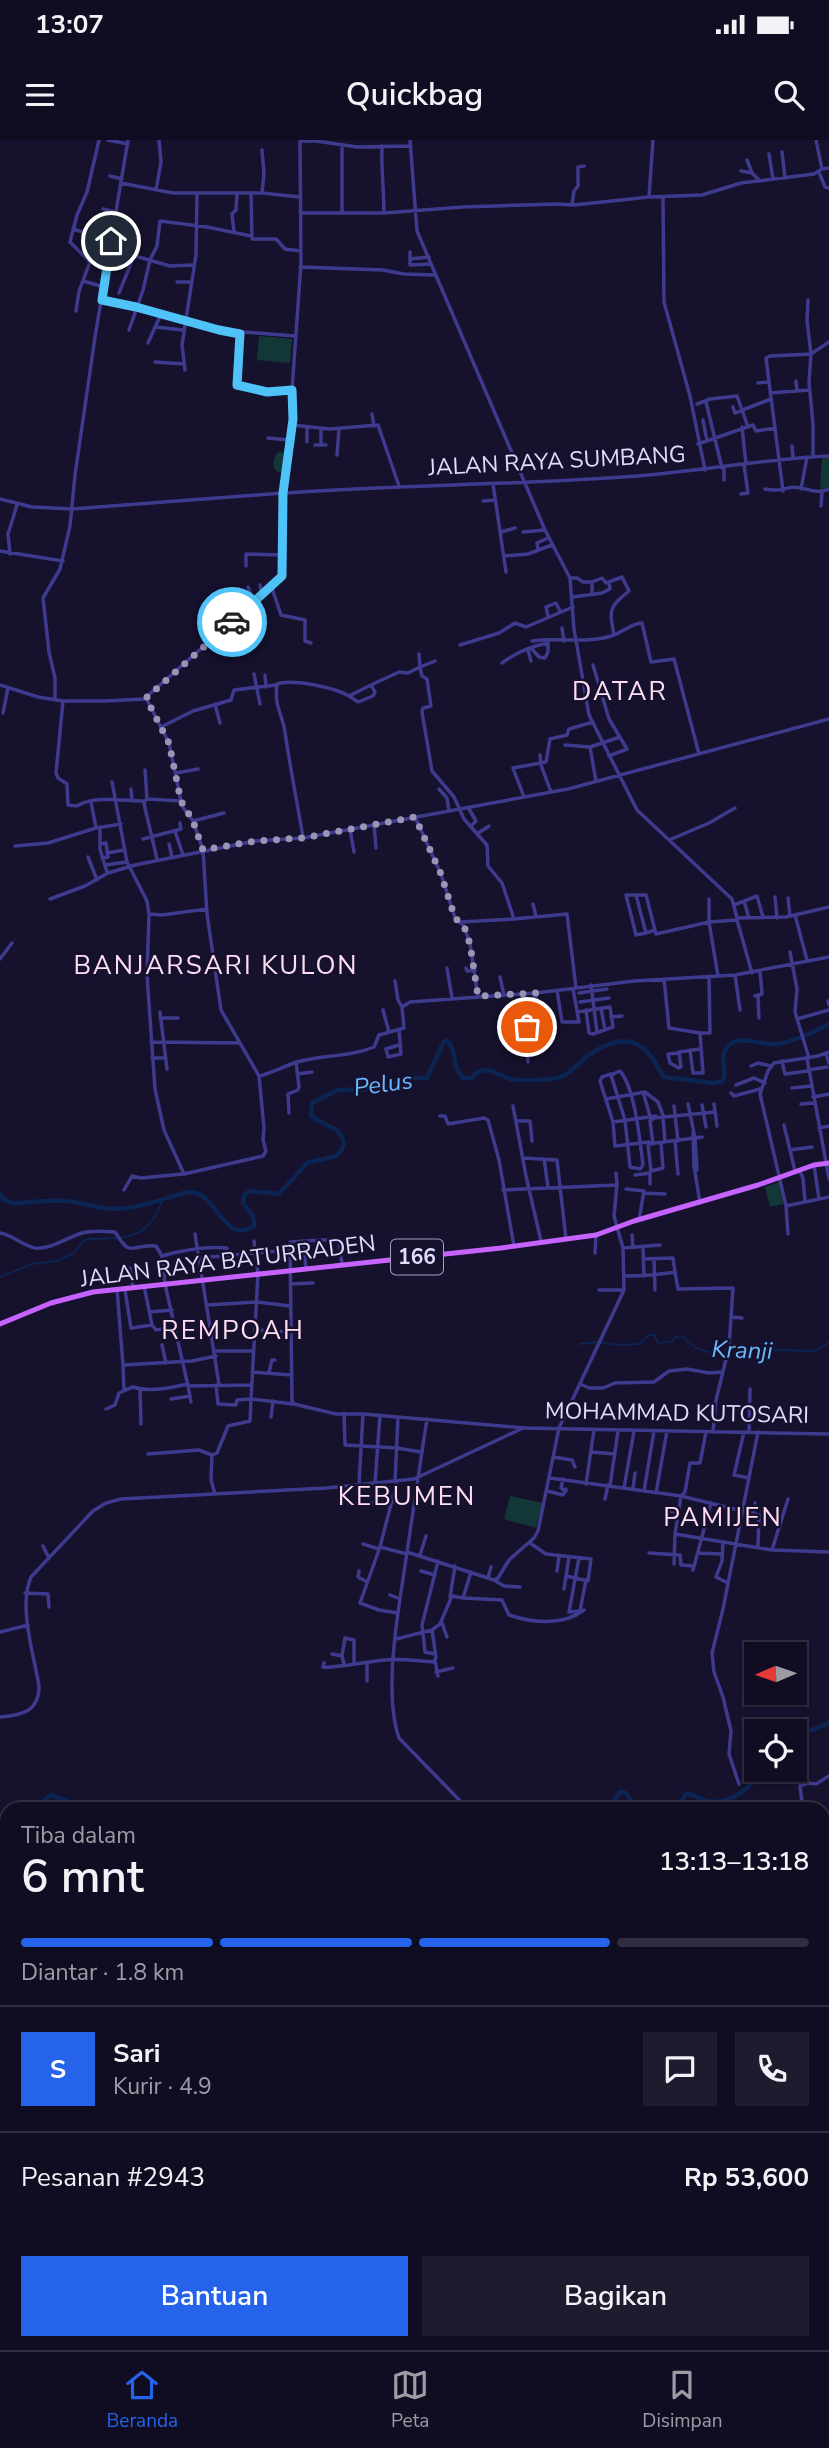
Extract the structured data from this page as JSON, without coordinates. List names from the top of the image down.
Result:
{
  "streets": {
    "main road": ["166", "JALAN RAYA BATURRADEN"],
    "street": ["JALAN RAYA SUMBANG", "MOHAMMAD KUTOSARI"]
  },
  "districts": [
    "DATAR",
    "BANJARSARI KULON",
    "REMPOAH",
    "KEBUMEN",
    "PAMIJEN"
  ],
  "water": ["Pelus", "Kranji"],
  "north": "left",
  "page": {
    "status": "13:07",
    "header": "Quickbag",
    "heading": ["6 mnt", "Tiba dalam", "13:13–13:18"],
    "panel": [
      "Sari",
      "Kurir · 4.9",
      "Pesanan #2943",
      "Rp 53,600"
    ],
    "bar": "Diantar · 1.8 km",
    "round": "S",
    "buttons": ["Bantuan", "Bagikan"],
    "tabs": ["Beranda", "Peta", "Disimpan"]
  }
}
